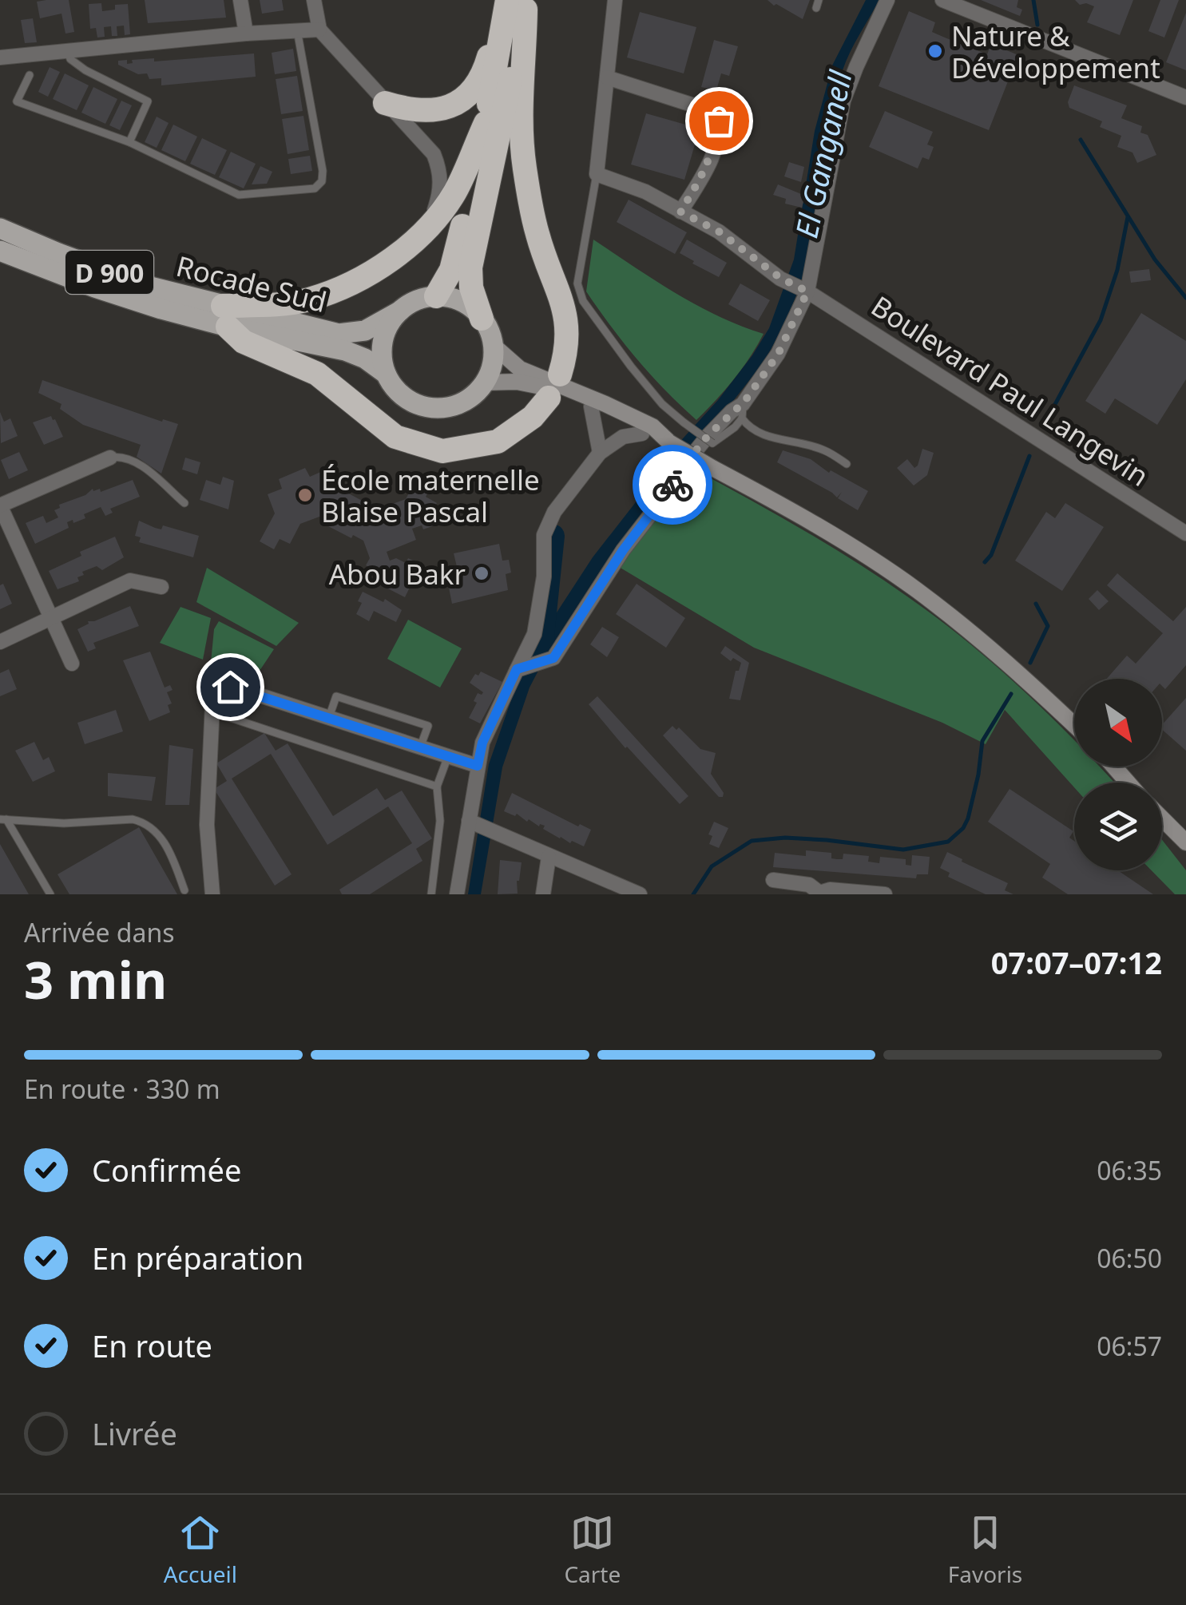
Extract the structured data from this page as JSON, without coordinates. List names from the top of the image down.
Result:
{
  "streets": {
    "main road": ["D 900", "Rocade Sud"],
    "street": ["Boulevard Paul Langevin"]
  },
  "water": ["El Ganganell"],
  "places": ["Nature & Développement", "École maternelle Blaise Pascal", "Abou Bakr"],
  "north": "bottom right",
  "page": {
    "heading": ["3 min", "Arrivée dans", "07:07–07:12"],
    "bar": "En route · 330 m",
    "list": [
      ["Confirmée", "06:35"],
      ["En préparation", "06:50"],
      ["En route", "06:57"],
      "Livrée"
    ],
    "tabs": ["Accueil", "Carte", "Favoris"]
  }
}
